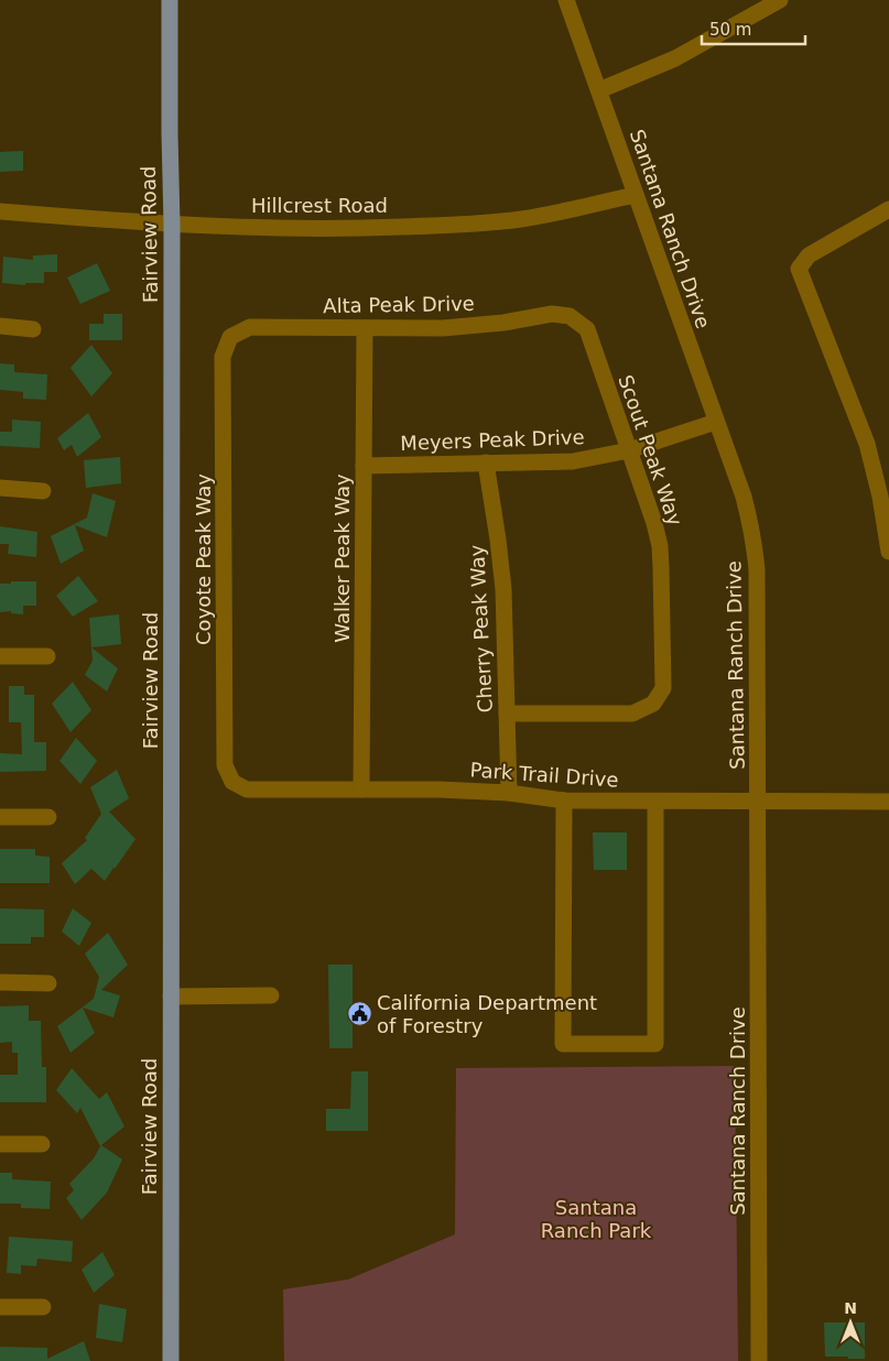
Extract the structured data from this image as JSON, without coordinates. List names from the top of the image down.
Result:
{
  "streets": {
    "main road": ["Fairview Road"],
    "street": [
      "Hillcrest Road",
      "Santana Ranch Drive",
      "Alta Peak Drive",
      "Meyers Peak Drive",
      "Scout Peak Way",
      "Walker Peak Way",
      "Coyote Peak Way",
      "Cherry Peak Way",
      "Park Trail Drive"
    ]
  },
  "crossings": [
    ["Hillcrest Road", "Santana Ranch Drive"],
    ["Hillcrest Road", "Fairview Road"],
    ["Santana Ranch Drive", "Meyers Peak Drive"],
    ["Santana Ranch Drive", "Park Trail Drive"],
    ["Alta Peak Drive", "Scout Peak Way"],
    ["Alta Peak Drive", "Walker Peak Way"],
    ["Alta Peak Drive", "Coyote Peak Way"],
    ["Meyers Peak Drive", "Scout Peak Way"],
    ["Meyers Peak Drive", "Walker Peak Way"],
    ["Meyers Peak Drive", "Cherry Peak Way"],
    ["Scout Peak Way", "Cherry Peak Way"],
    ["Walker Peak Way", "Park Trail Drive"],
    ["Coyote Peak Way", "Park Trail Drive"],
    ["Cherry Peak Way", "Park Trail Drive"]
  ],
  "parks": ["Santana Ranch Park"],
  "places": {
    "public building": ["California Department of Forestry"]
  },
  "scale_bar": "50 m",
  "north": "top"
}
